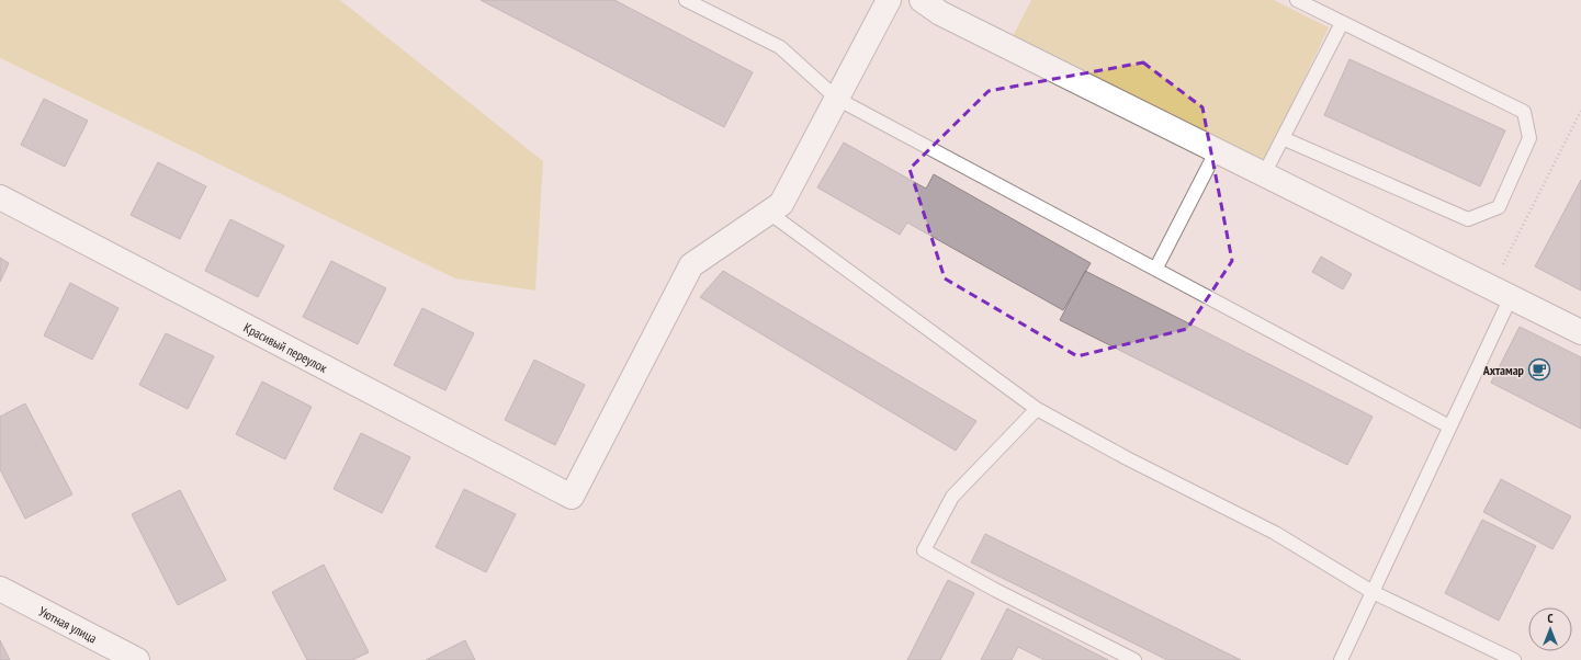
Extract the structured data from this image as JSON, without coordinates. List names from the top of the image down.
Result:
{
  "streets": {
    "street": ["Красивый переулок", "Уютная улица"]
  },
  "places": {
    "cafe": ["Ахтамар"]
  },
  "north": "top"
}
